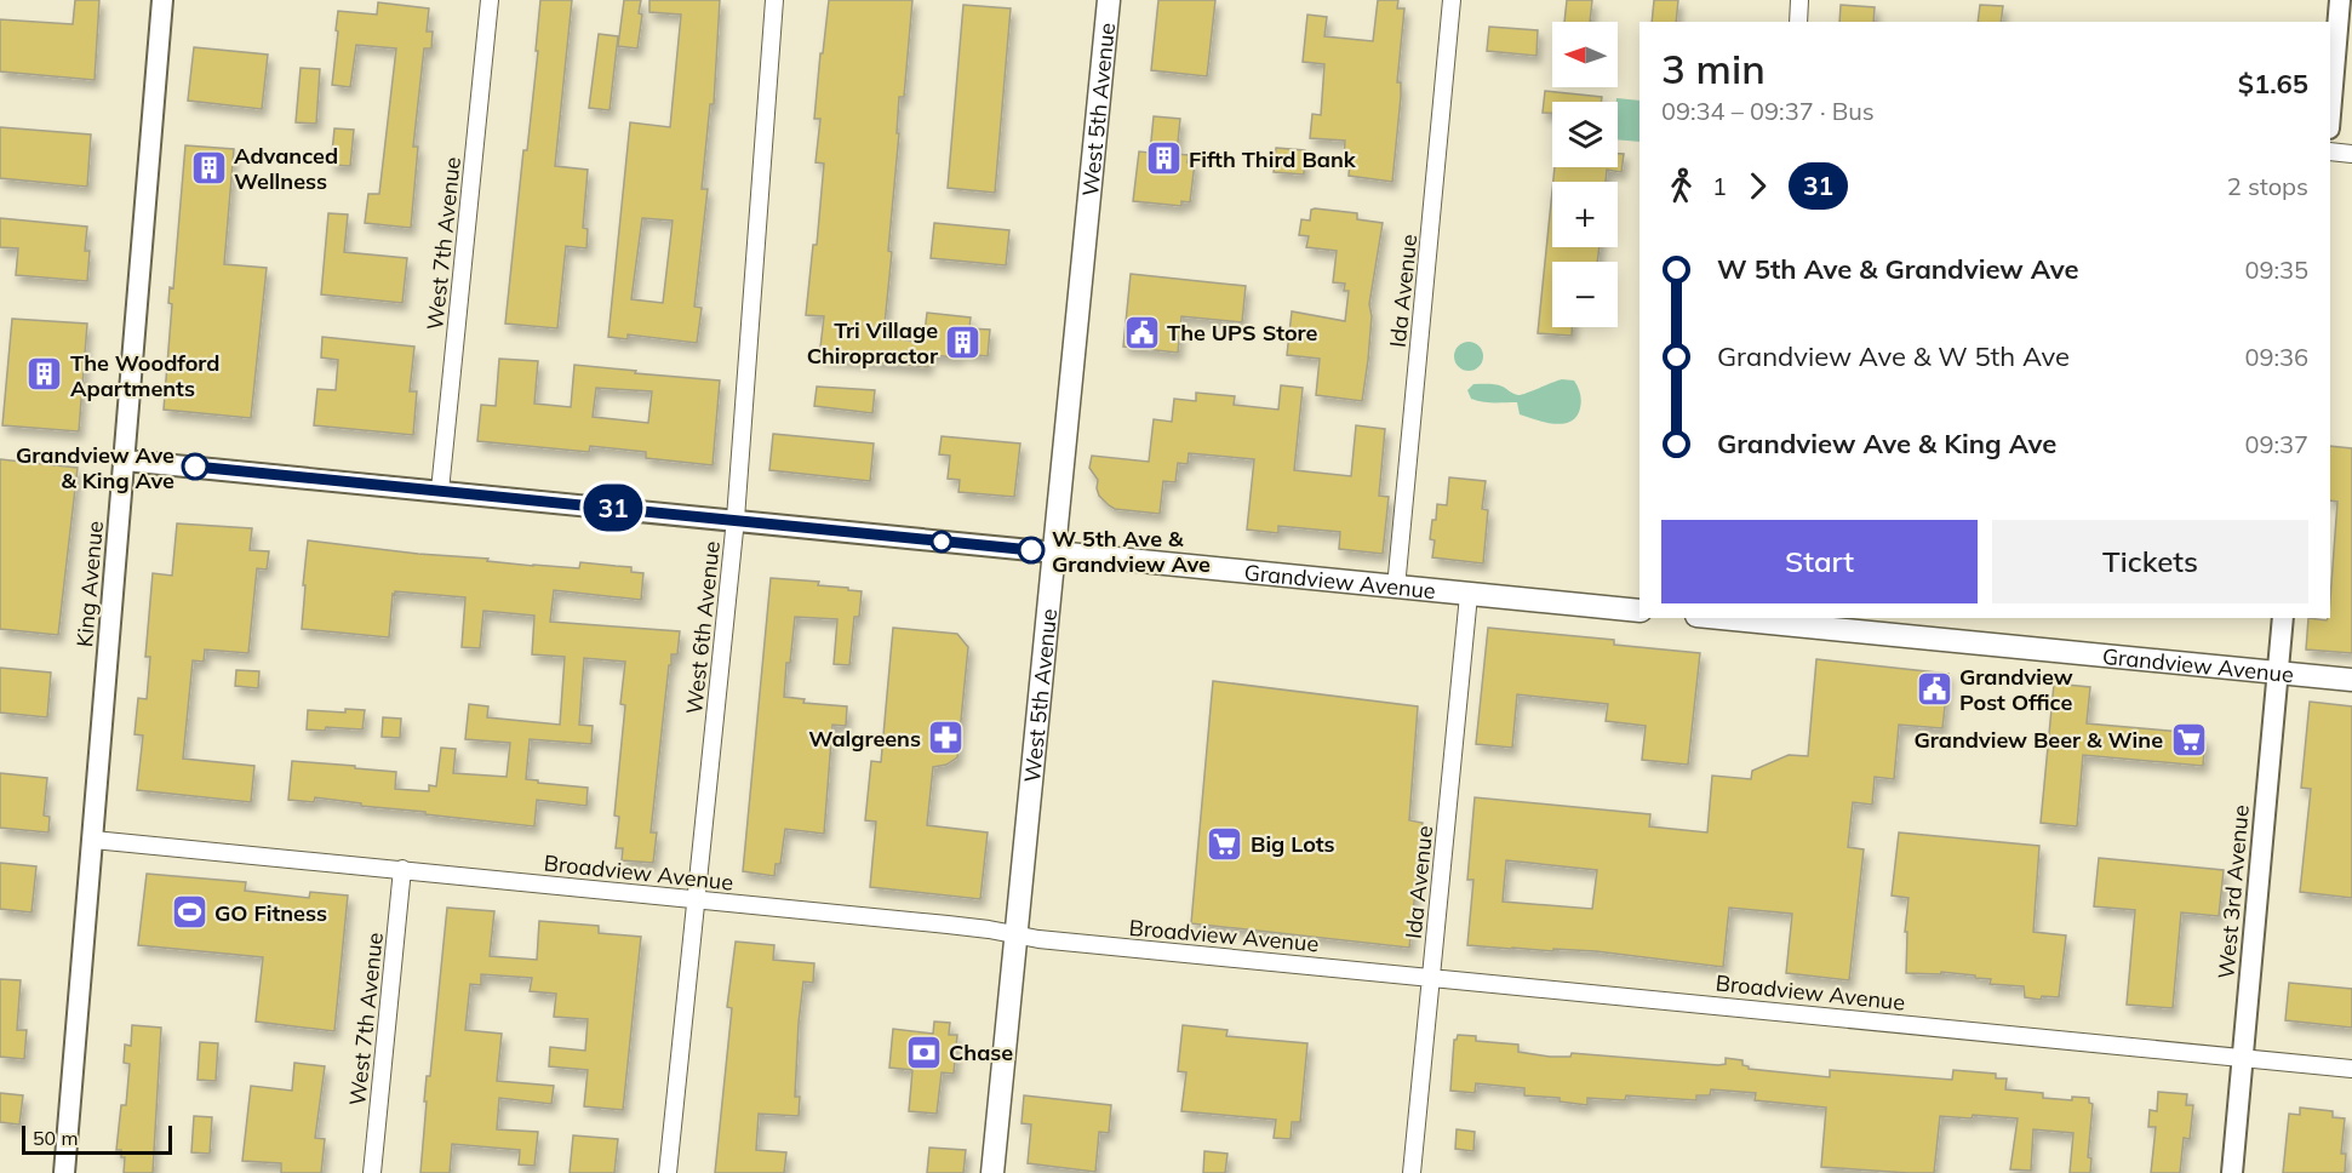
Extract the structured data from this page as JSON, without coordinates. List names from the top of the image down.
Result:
{
  "streets": {
    "main road": ["West 5th Avenue", "Grandview Avenue"],
    "street": [
      "West 7th Avenue",
      "Ida Avenue",
      "King Avenue",
      "West 6th Avenue",
      "Broadview Avenue",
      "West 3rd Avenue"
    ]
  },
  "crossings": [
    ["West 5th Avenue", "Grandview Avenue"],
    ["West 5th Avenue", "Broadview Avenue"],
    ["West 7th Avenue", "Grandview Avenue"],
    ["West 7th Avenue", "Broadview Avenue"],
    ["Ida Avenue", "Grandview Avenue"],
    ["Ida Avenue", "Broadview Avenue"],
    ["Grandview Avenue", "King Avenue"],
    ["Grandview Avenue", "West 6th Avenue"],
    ["Grandview Avenue", "West 3rd Avenue"],
    ["King Avenue", "Broadview Avenue"],
    ["West 6th Avenue", "Broadview Avenue"],
    ["Broadview Avenue", "West 3rd Avenue"]
  ],
  "places": {
    "building": [
      "Fifth Third Bank",
      "Advanced Wellness",
      "Tri Village Chiropractor",
      "The Woodford Apartments"
    ],
    "public building": ["The UPS Store", "Grandview Post Office"],
    "other": ["Grandview Ave & King Ave", "W 5th Ave & Grandview Ave"],
    "pharmacy": ["Walgreens"],
    "supermarket": ["Grandview Beer & Wine", "Big Lots"],
    "sports": ["GO Fitness"],
    "bank": ["Chase"]
  },
  "lines": ["bus line 31"],
  "scale_bar": "50 m",
  "north": "left",
  "page": {
    "on_map": "31",
    "map_buttons": ["+", "−"],
    "heading": ["3 min", "09:34 – 09:37 · Bus", "$1.65"],
    "legs": ["1", "31", "2 stops"],
    "list": [
      {
        "name": "W 5th Ave & Grandview Ave",
        "value": "09:35"
      },
      {
        "name": "Grandview Ave & W 5th Ave",
        "value": "09:36"
      },
      {
        "name": "Grandview Ave & King Ave",
        "value": "09:37"
      }
    ],
    "buttons": ["Start", "Tickets"],
    "scale": "50 m"
  }
}
